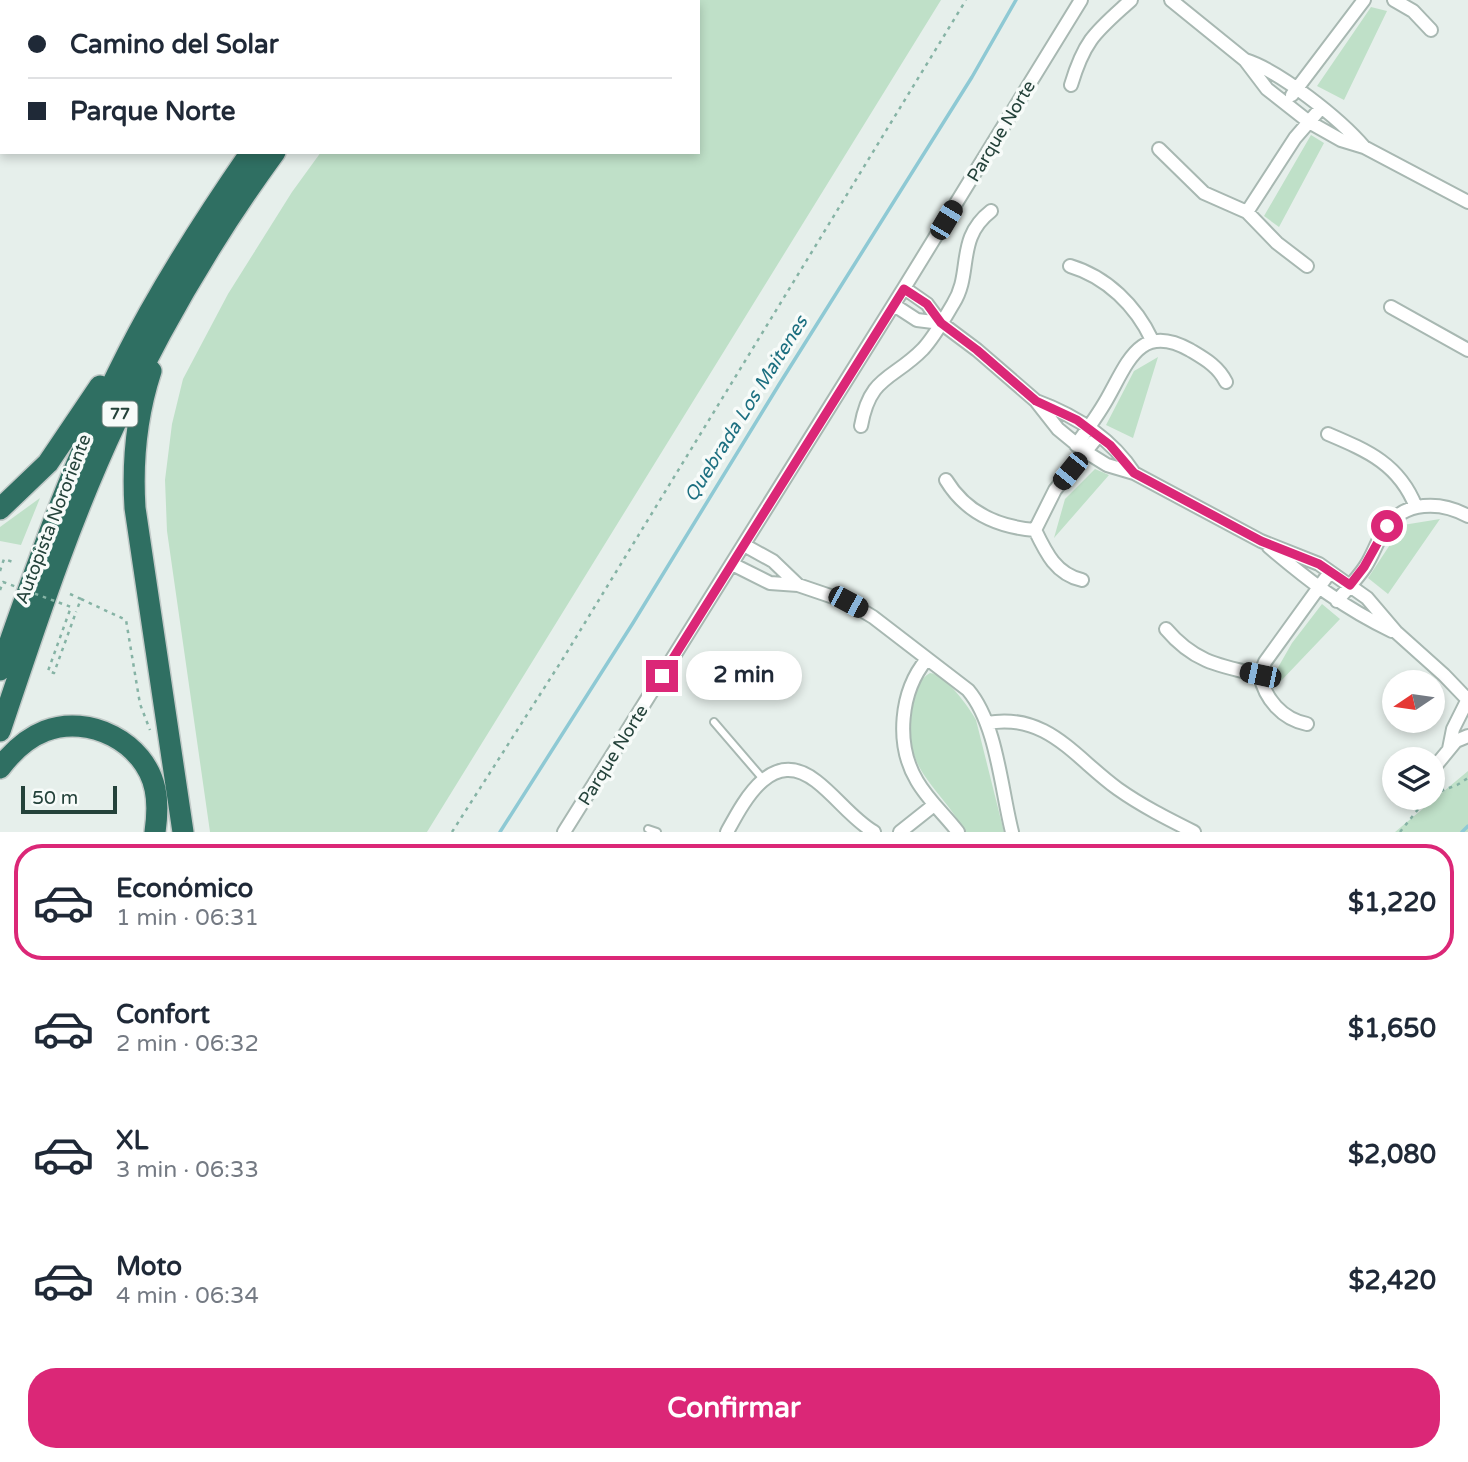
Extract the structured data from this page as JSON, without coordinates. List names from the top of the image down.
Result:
{
  "streets": {
    "highway": ["77", "Autopista Nororiente"],
    "street": ["Parque Norte"]
  },
  "water": ["Quebrada Los Maitenes"],
  "scale_bar": "50 m",
  "north": "left",
  "page": {
    "banner": ["Camino del Solar", "Parque Norte"],
    "bubble": "2 min",
    "scale": "50 m",
    "list": [
      {
        "name": "Económico",
        "note": "1 min · 06:31",
        "value": "$1,220"
      },
      {
        "name": "Confort",
        "note": "2 min · 06:32",
        "value": "$1,650"
      },
      {
        "name": "XL",
        "note": "3 min · 06:33",
        "value": "$2,080"
      },
      {
        "name": "Moto",
        "note": "4 min · 06:34",
        "value": "$2,420"
      }
    ],
    "buttons": "Confirmar"
  }
}
